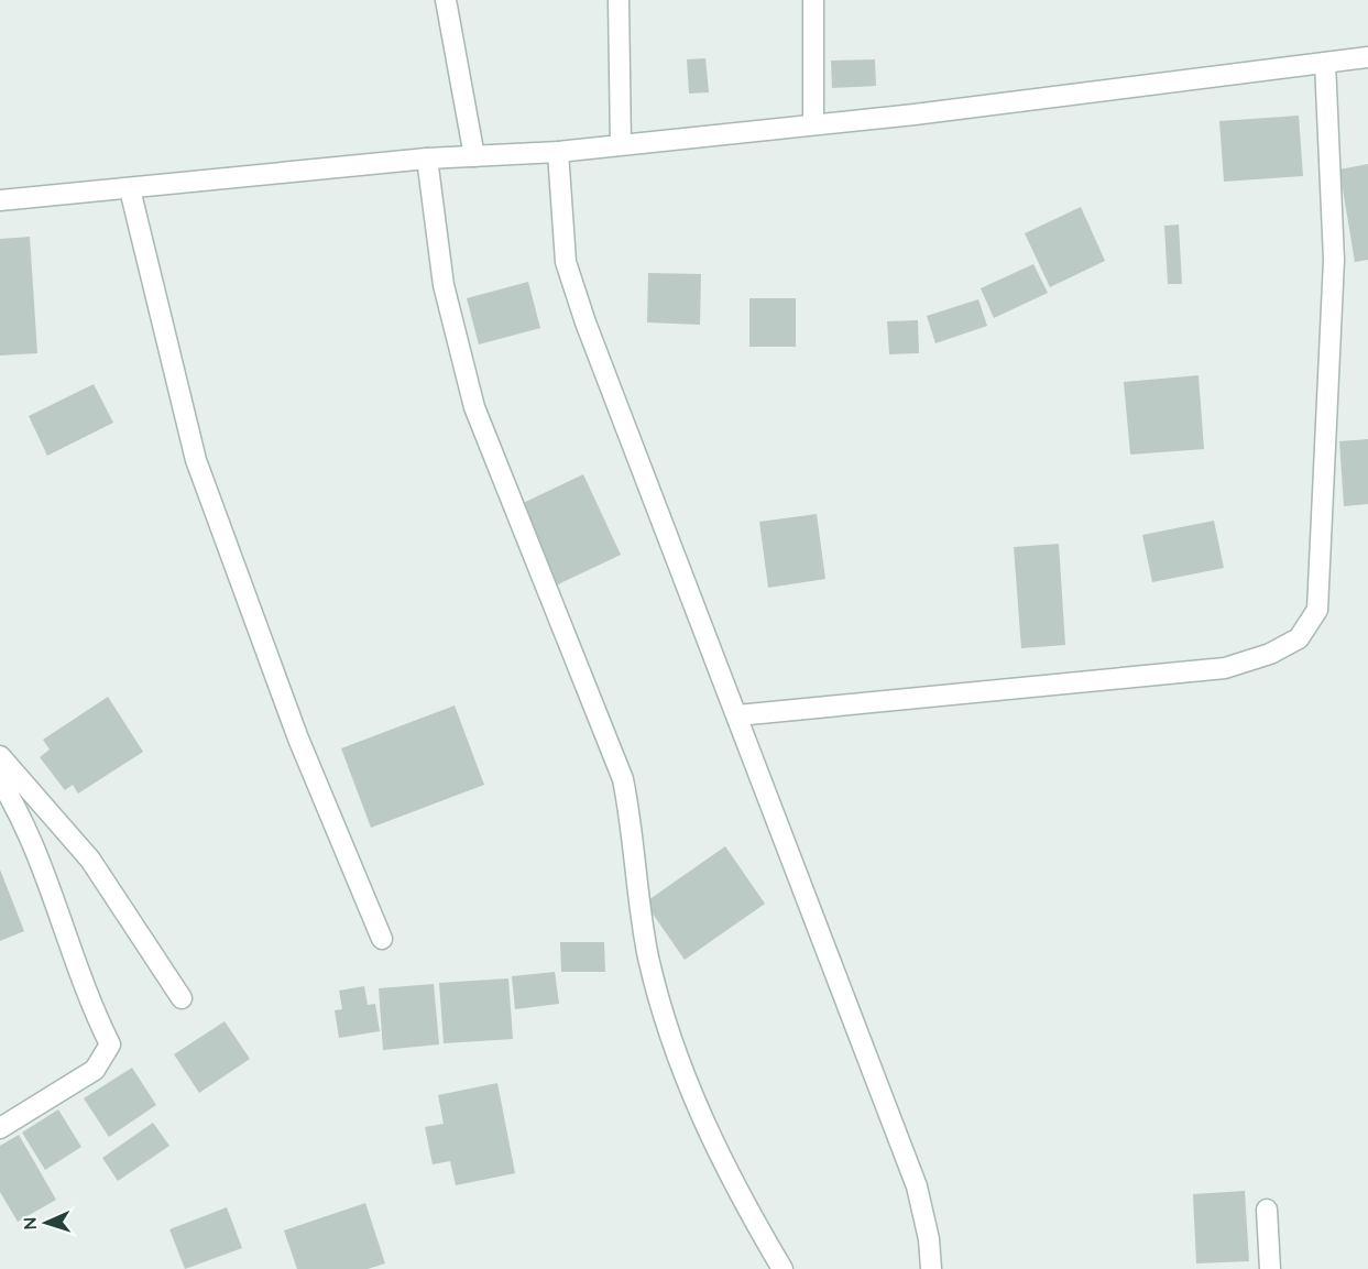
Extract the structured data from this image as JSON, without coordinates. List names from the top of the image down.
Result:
{
  "north": "left"
}
